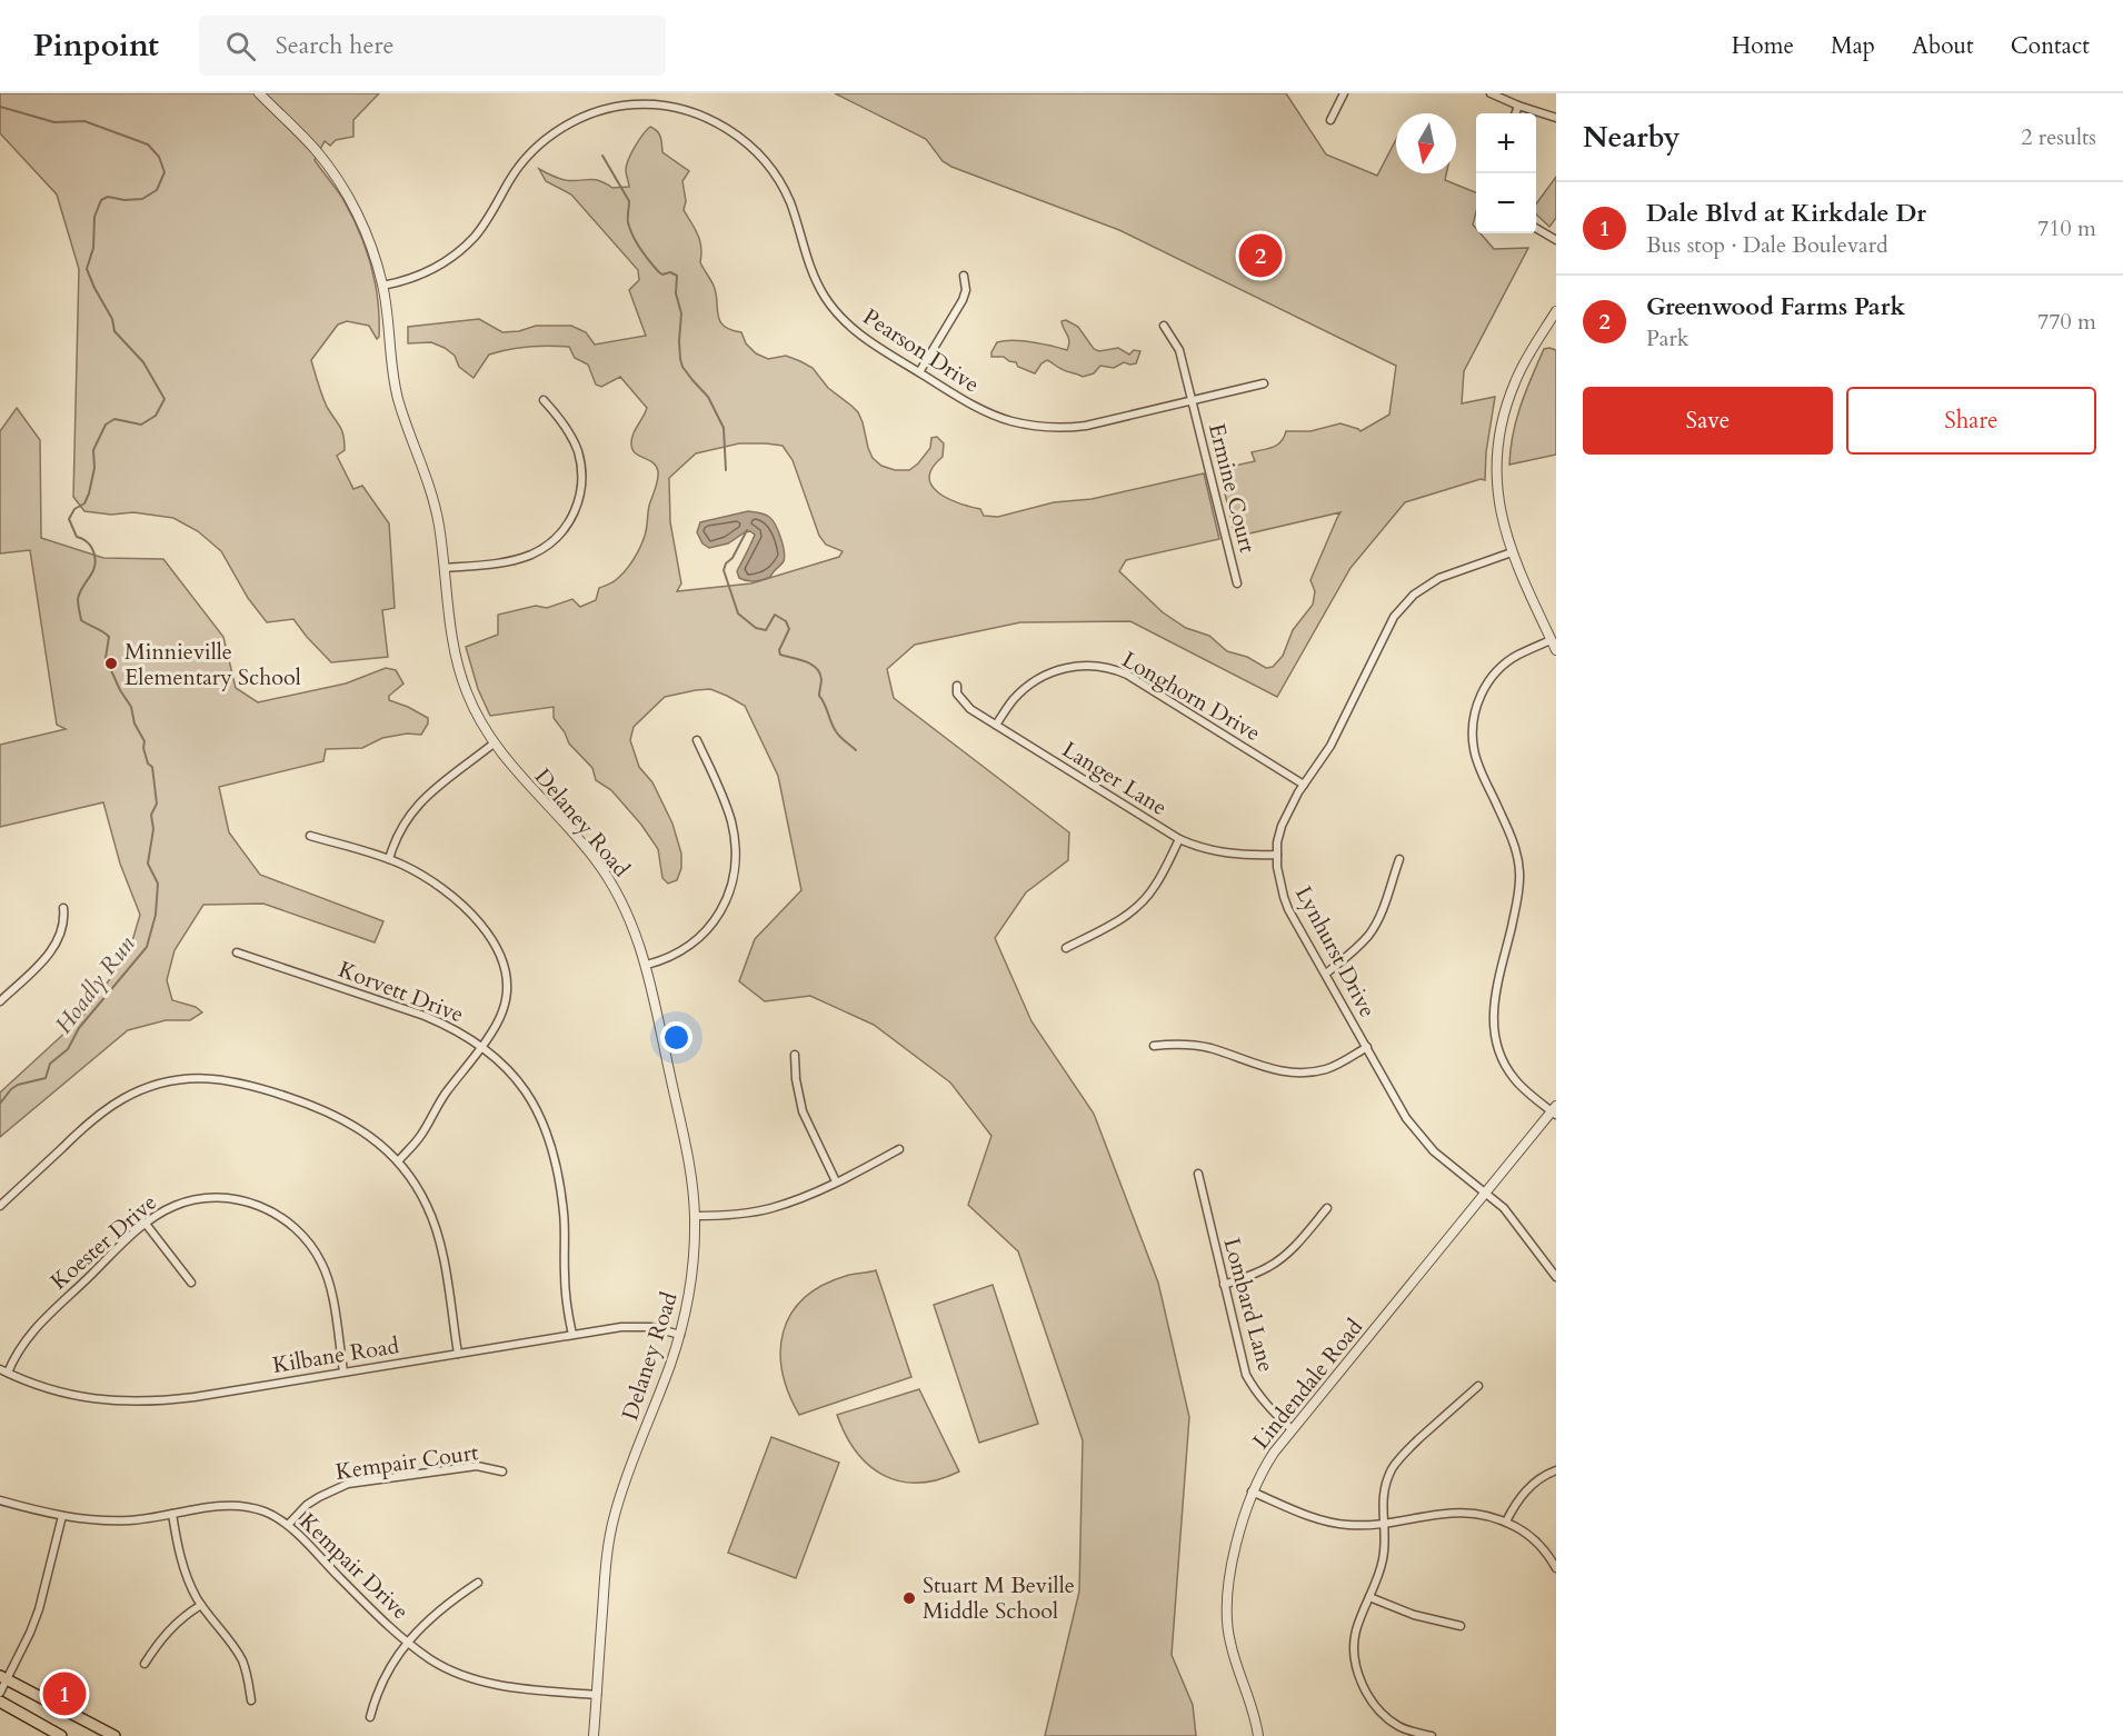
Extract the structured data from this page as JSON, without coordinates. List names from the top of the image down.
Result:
{
  "streets": {
    "street": [
      "Pearson Drive",
      "Ermine Court",
      "Longhorn Drive",
      "Langer Lane",
      "Delaney Road",
      "Lynhurst Drive",
      "Korvett Drive",
      "Koester Drive",
      "Lombard Lane",
      "Kilbane Road",
      "Lindendale Road",
      "Kempair Court",
      "Kempair Drive"
    ]
  },
  "crossings": [
    ["Pearson Drive", "Ermine Court"],
    ["Pearson Drive", "Delaney Road"],
    ["Longhorn Drive", "Langer Lane"],
    ["Longhorn Drive", "Lynhurst Drive"],
    ["Langer Lane", "Lynhurst Drive"],
    ["Delaney Road", "Kilbane Road"],
    ["Delaney Road", "Kempair Drive"],
    ["Lynhurst Drive", "Lindendale Road"],
    ["Korvett Drive", "Kilbane Road"],
    ["Koester Drive", "Kilbane Road"],
    ["Lombard Lane", "Lindendale Road"],
    ["Kempair Court", "Kempair Drive"]
  ],
  "water": ["Hoadly Run"],
  "places": ["Minnieville Elementary School", "Stuart M Beville Middle School"],
  "north": "bottom",
  "page": {
    "header": "Pinpoint",
    "search": "Search here",
    "nav": [
      "Home",
      "Map",
      "About",
      "Contact"
    ],
    "heading": ["Nearby", "2 results"],
    "map_buttons": ["+", "−"],
    "list": [
      {
        "mark": "1",
        "name": "Dale Blvd at Kirkdale Dr",
        "note": "Bus stop · Dale Boulevard",
        "value": "710 m"
      },
      {
        "mark": "2",
        "name": "Greenwood Farms Park",
        "note": "Park",
        "value": "770 m"
      }
    ],
    "pins": ["2", "1"],
    "buttons": ["Save", "Share"]
  }
}
